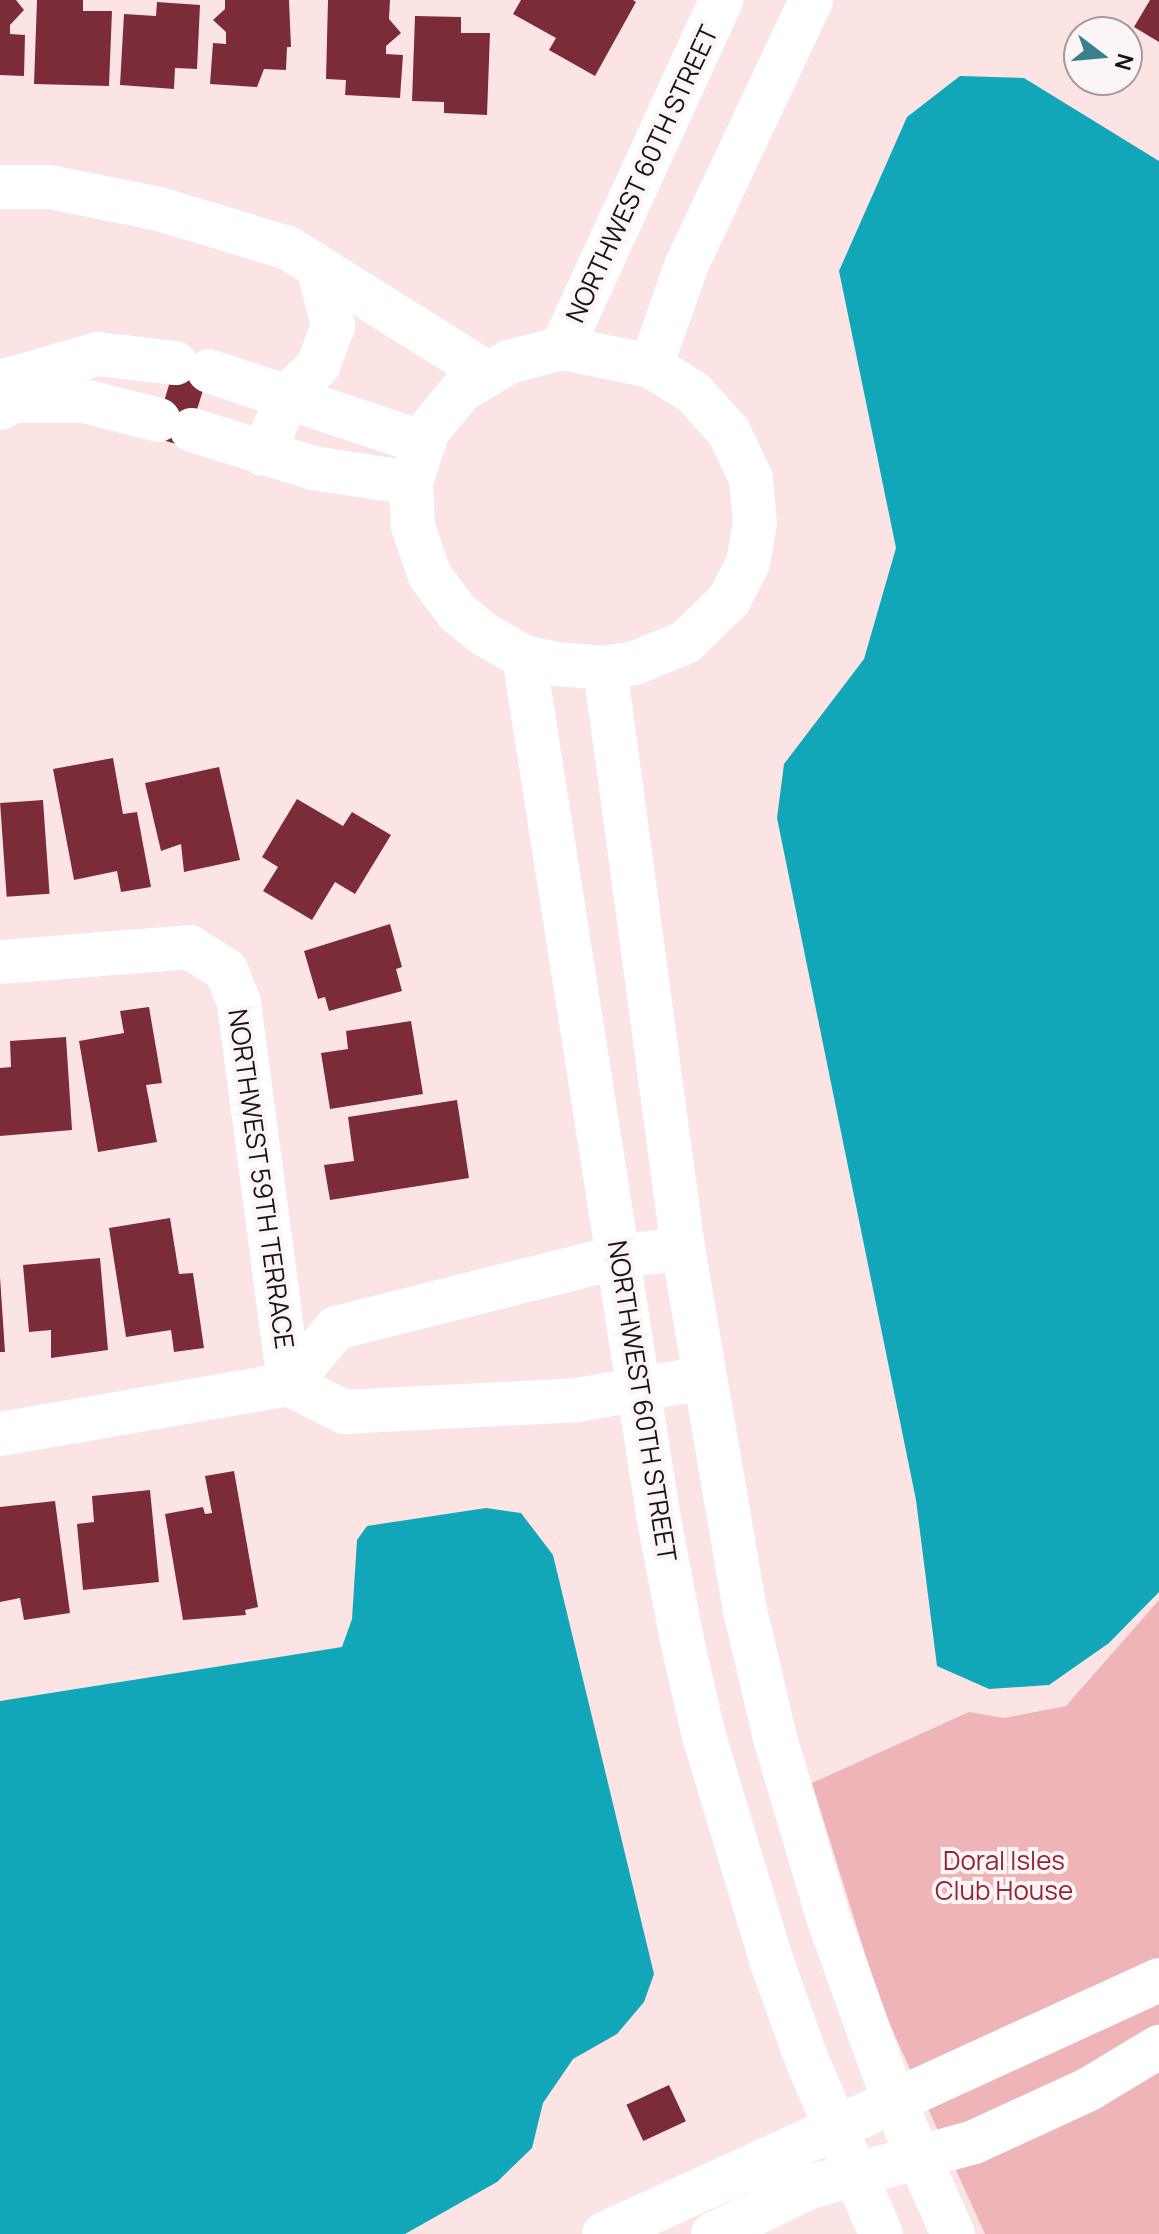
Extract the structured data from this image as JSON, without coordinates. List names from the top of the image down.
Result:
{
  "streets": {
    "street": ["NORTHWEST 60TH STREET", "NORTHWEST 59TH TERRACE"]
  },
  "parks": ["Doral Isles Club House"],
  "north": "right"
}
